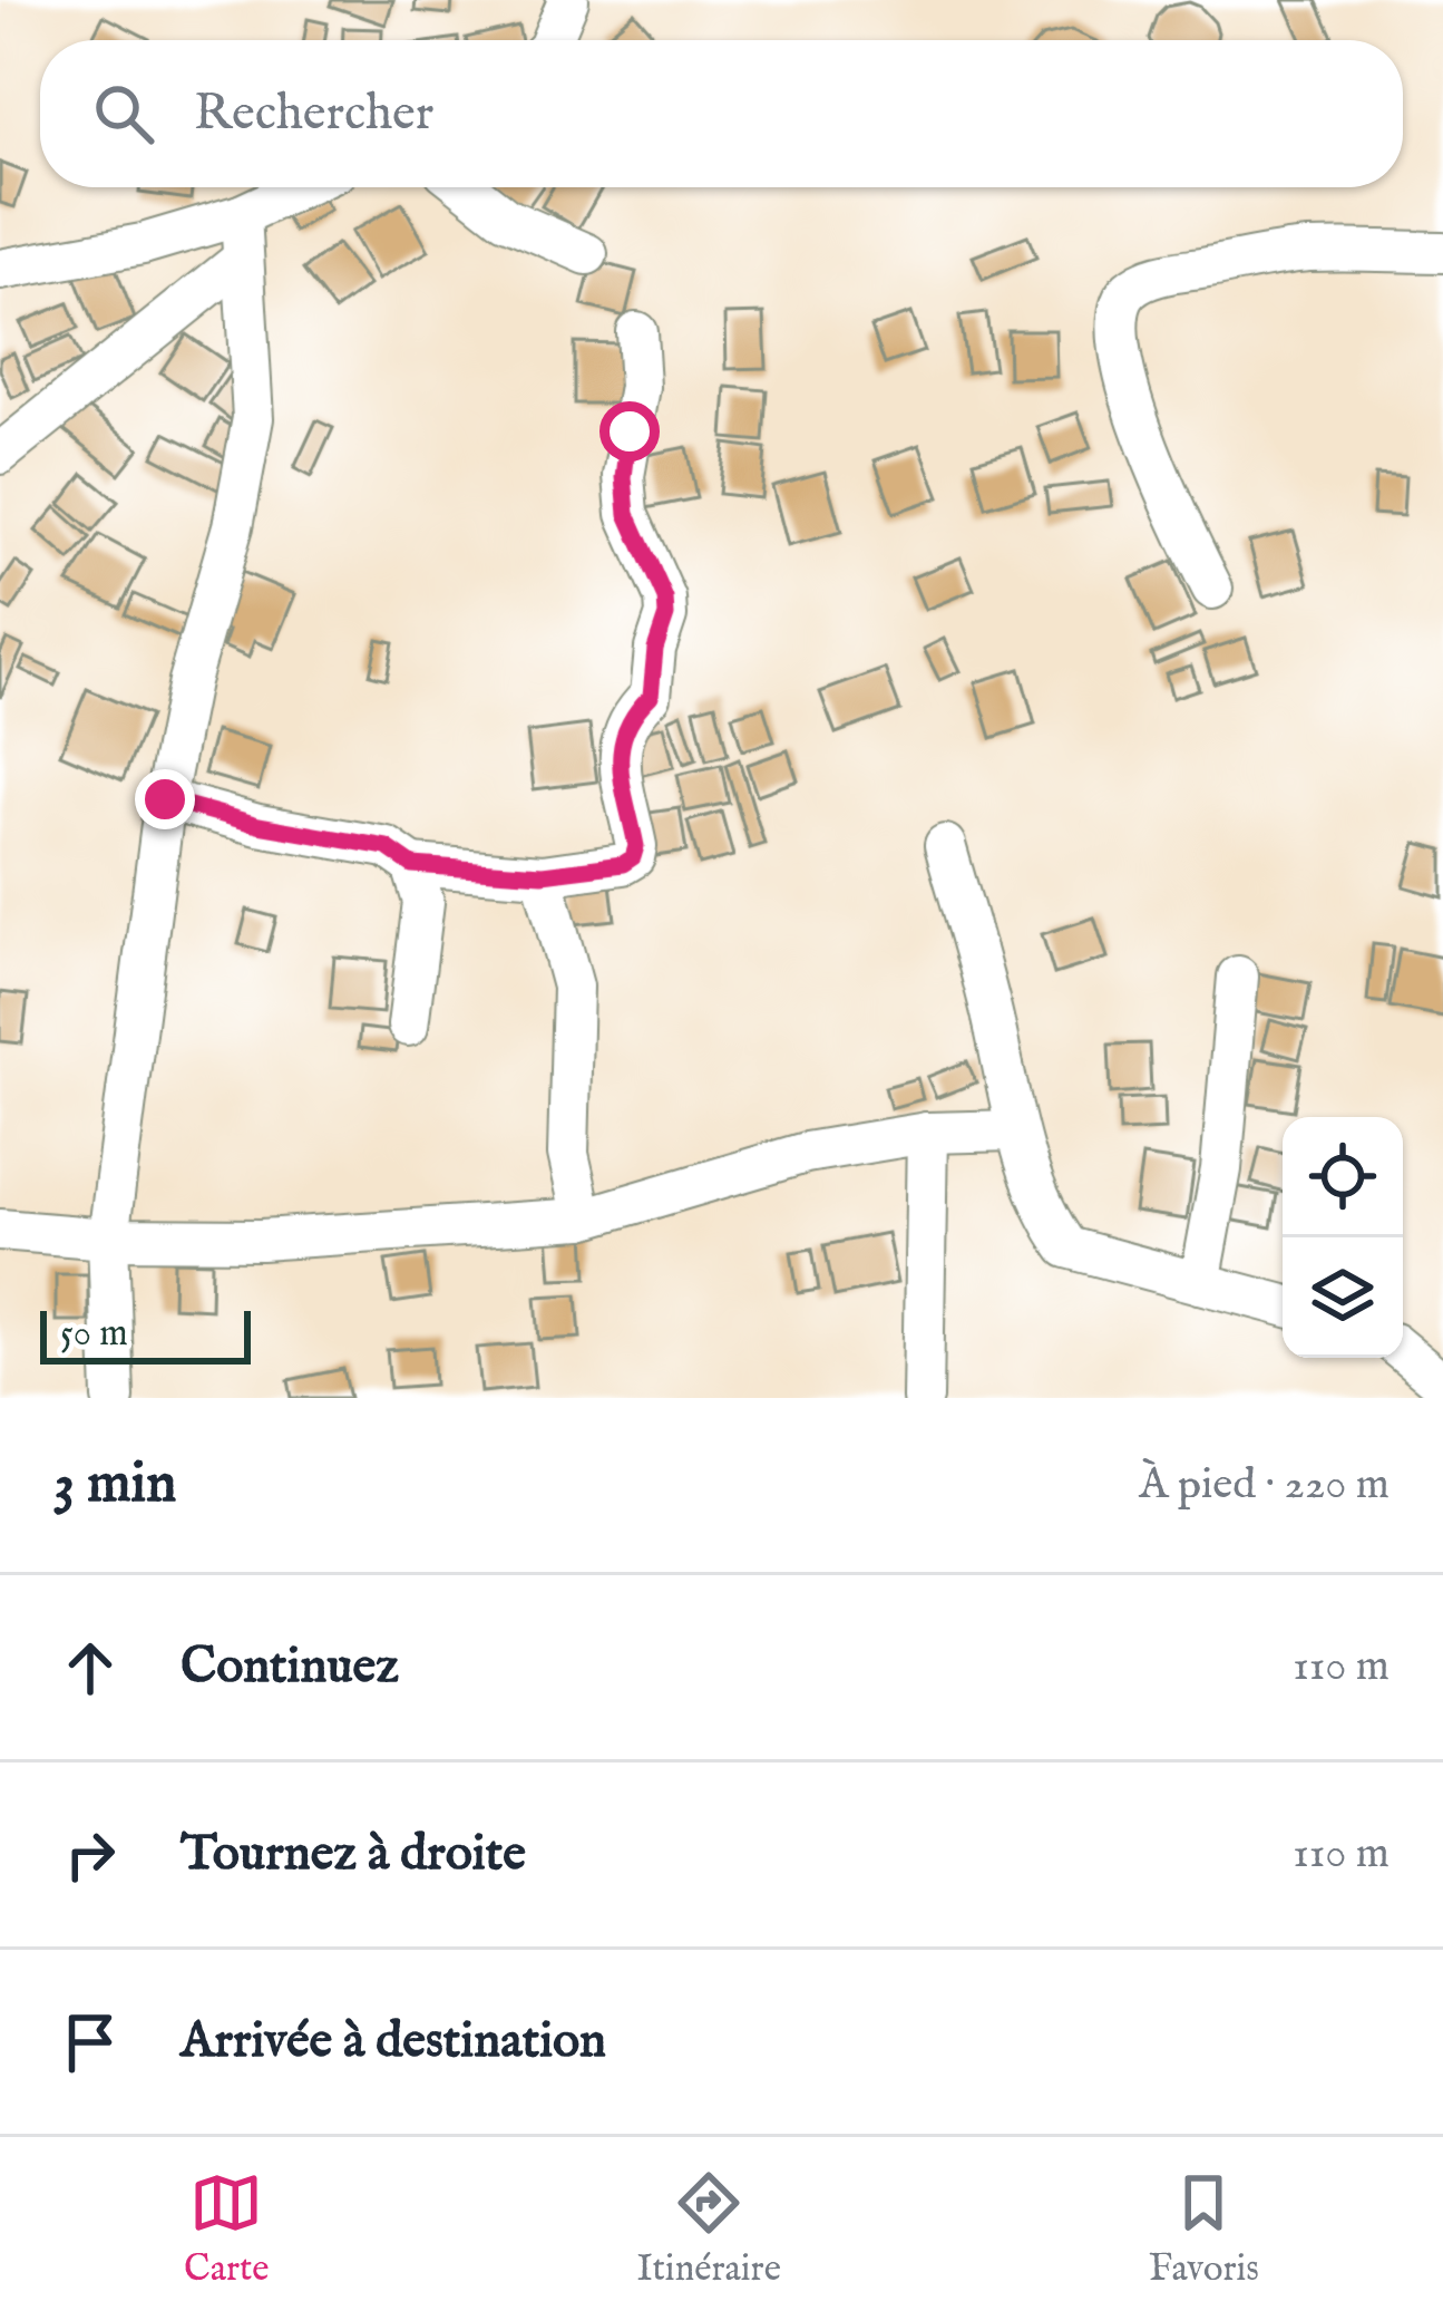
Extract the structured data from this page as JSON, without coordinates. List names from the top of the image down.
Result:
{
  "scale_bar": "50 m",
  "page": {
    "search": "Rechercher",
    "scale": "50 m",
    "heading": ["3 min", "À pied · 220 m"],
    "list": [
      ["Continuez", "110 m"],
      ["Tournez à droite", "110 m"],
      "Arrivée à destination"
    ],
    "nav": ["Carte", "Itinéraire", "Favoris"]
  }
}
